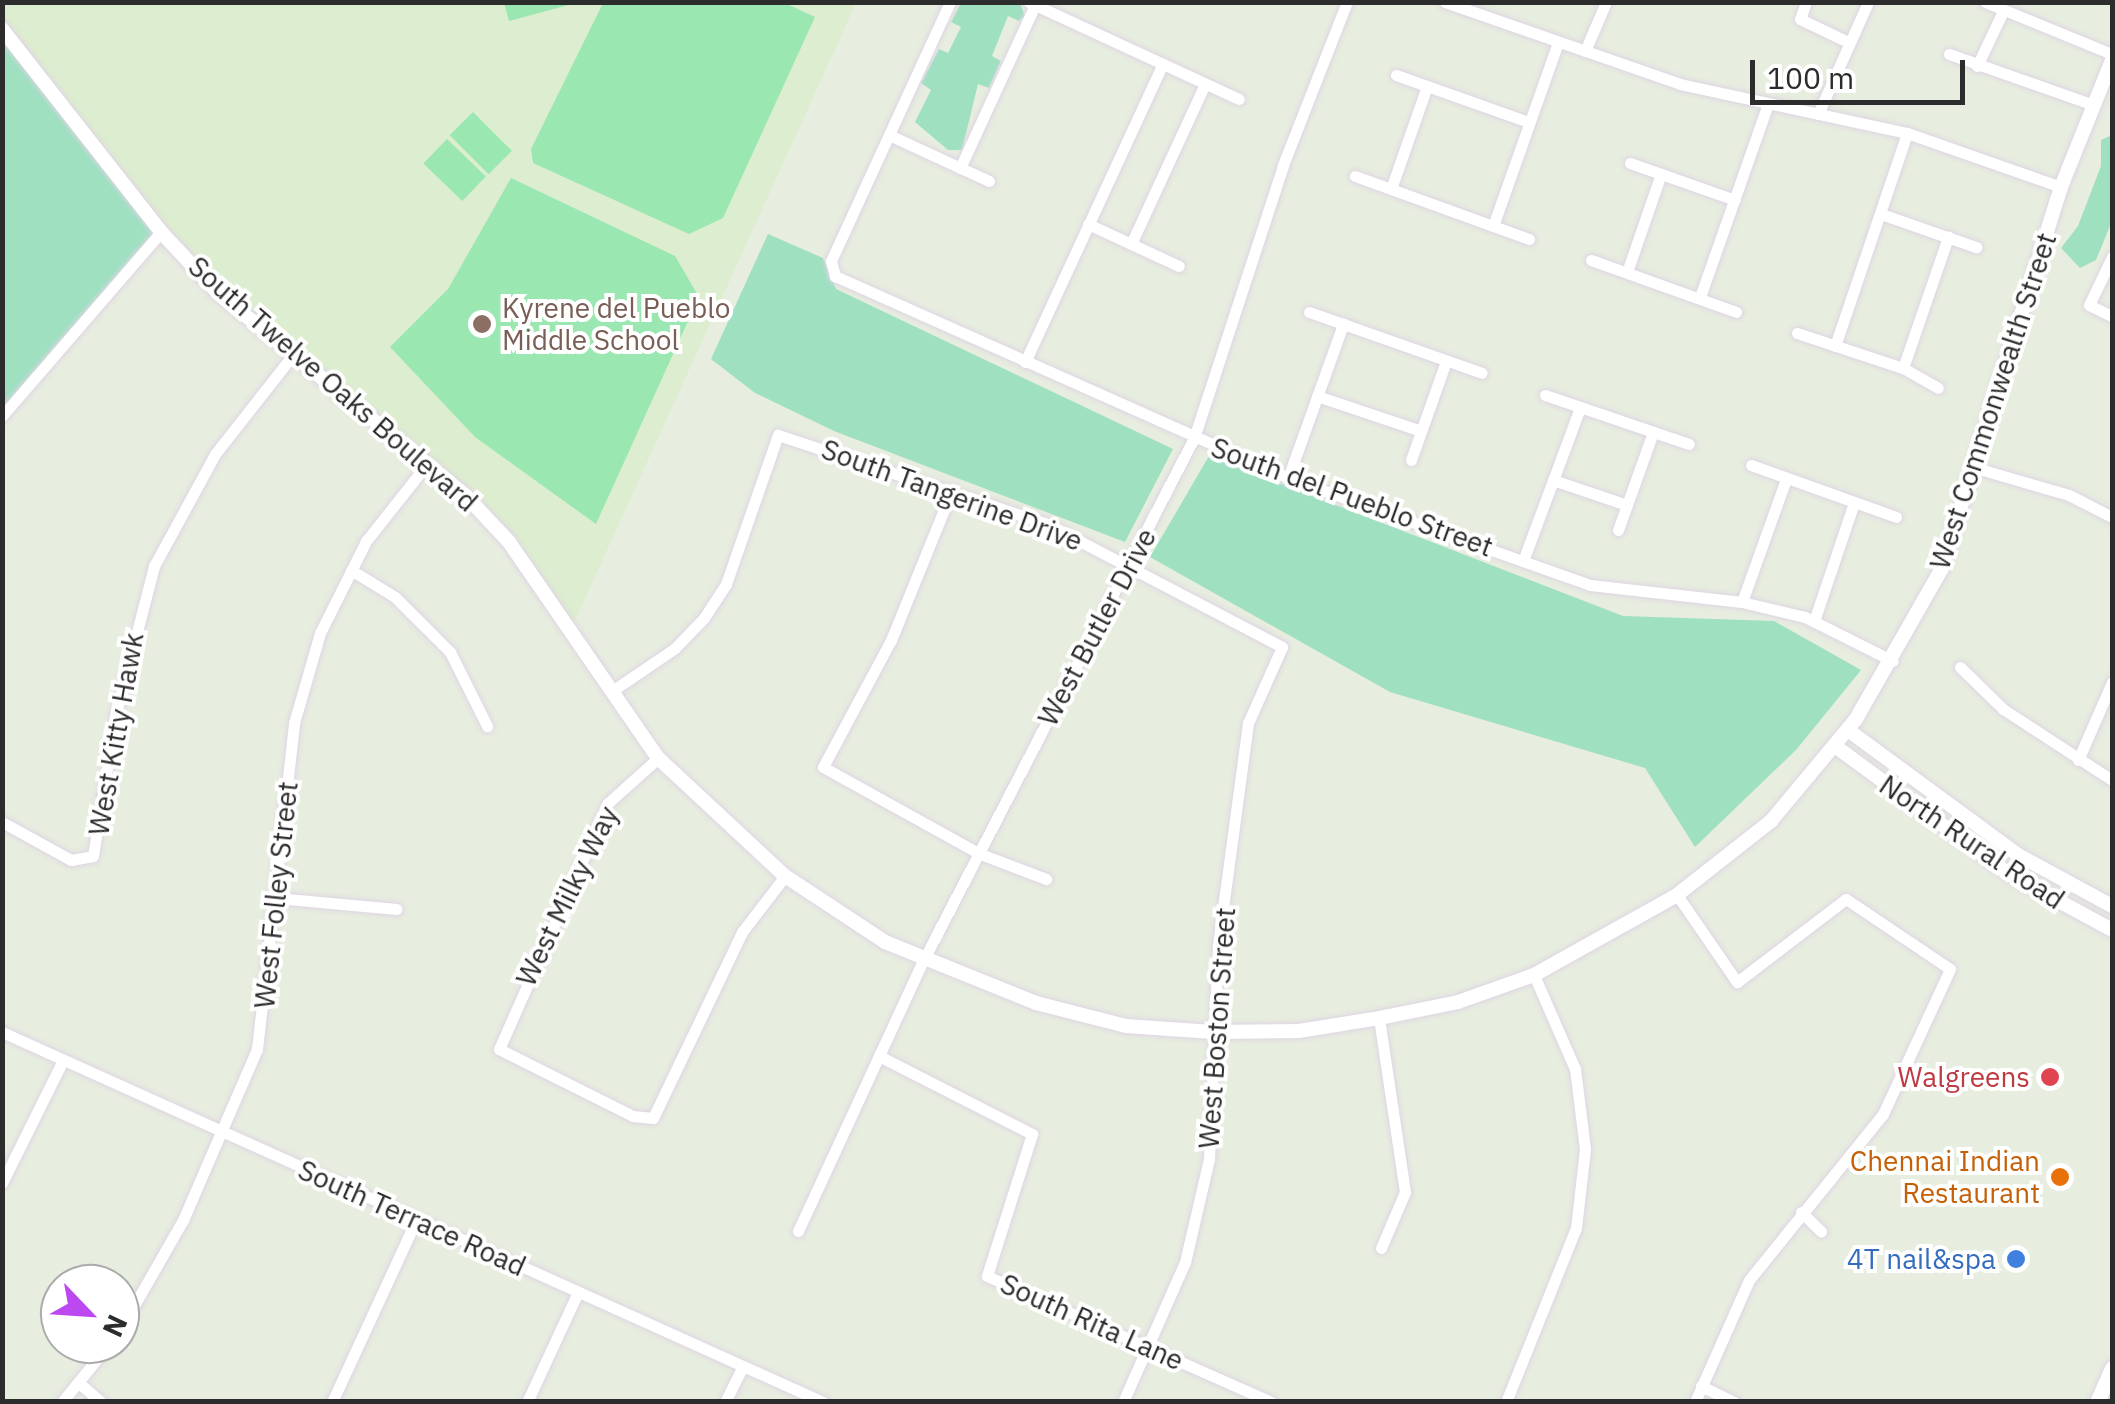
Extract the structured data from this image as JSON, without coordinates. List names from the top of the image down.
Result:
{
  "streets": {
    "street": [
      "South Twelve Oaks Boulevard",
      "West Commonwealth Street",
      "South Tangerine Drive",
      "South del Pueblo Street",
      "West Butler Drive",
      "West Kitty Hawk",
      "North Rural Road",
      "West Folley Street",
      "West Milky Way",
      "West Boston Street",
      "South Terrace Road",
      "South Rita Lane"
    ]
  },
  "crossings": [
    ["South Twelve Oaks Boulevard", "West Commonwealth Street"],
    ["South Twelve Oaks Boulevard", "South Tangerine Drive"],
    ["South Twelve Oaks Boulevard", "West Butler Drive"],
    ["South Twelve Oaks Boulevard", "West Kitty Hawk"],
    ["South Twelve Oaks Boulevard", "North Rural Road"],
    ["South Twelve Oaks Boulevard", "West Folley Street"],
    ["South Twelve Oaks Boulevard", "West Milky Way"],
    ["South Twelve Oaks Boulevard", "West Boston Street"],
    ["West Commonwealth Street", "South del Pueblo Street"],
    ["West Commonwealth Street", "North Rural Road"],
    ["South Tangerine Drive", "West Butler Drive"],
    ["South Tangerine Drive", "West Boston Street"],
    ["South del Pueblo Street", "West Butler Drive"],
    ["West Butler Drive", "South Rita Lane"],
    ["West Folley Street", "South Terrace Road"],
    ["West Boston Street", "South Rita Lane"]
  ],
  "places": [
    "Kyrene del Pueblo Middle School",
    "Walgreens",
    "Chennai Indian Restaurant",
    "4T nail&spa"
  ],
  "scale_bar": "100 m",
  "north": "bottom right"
}
